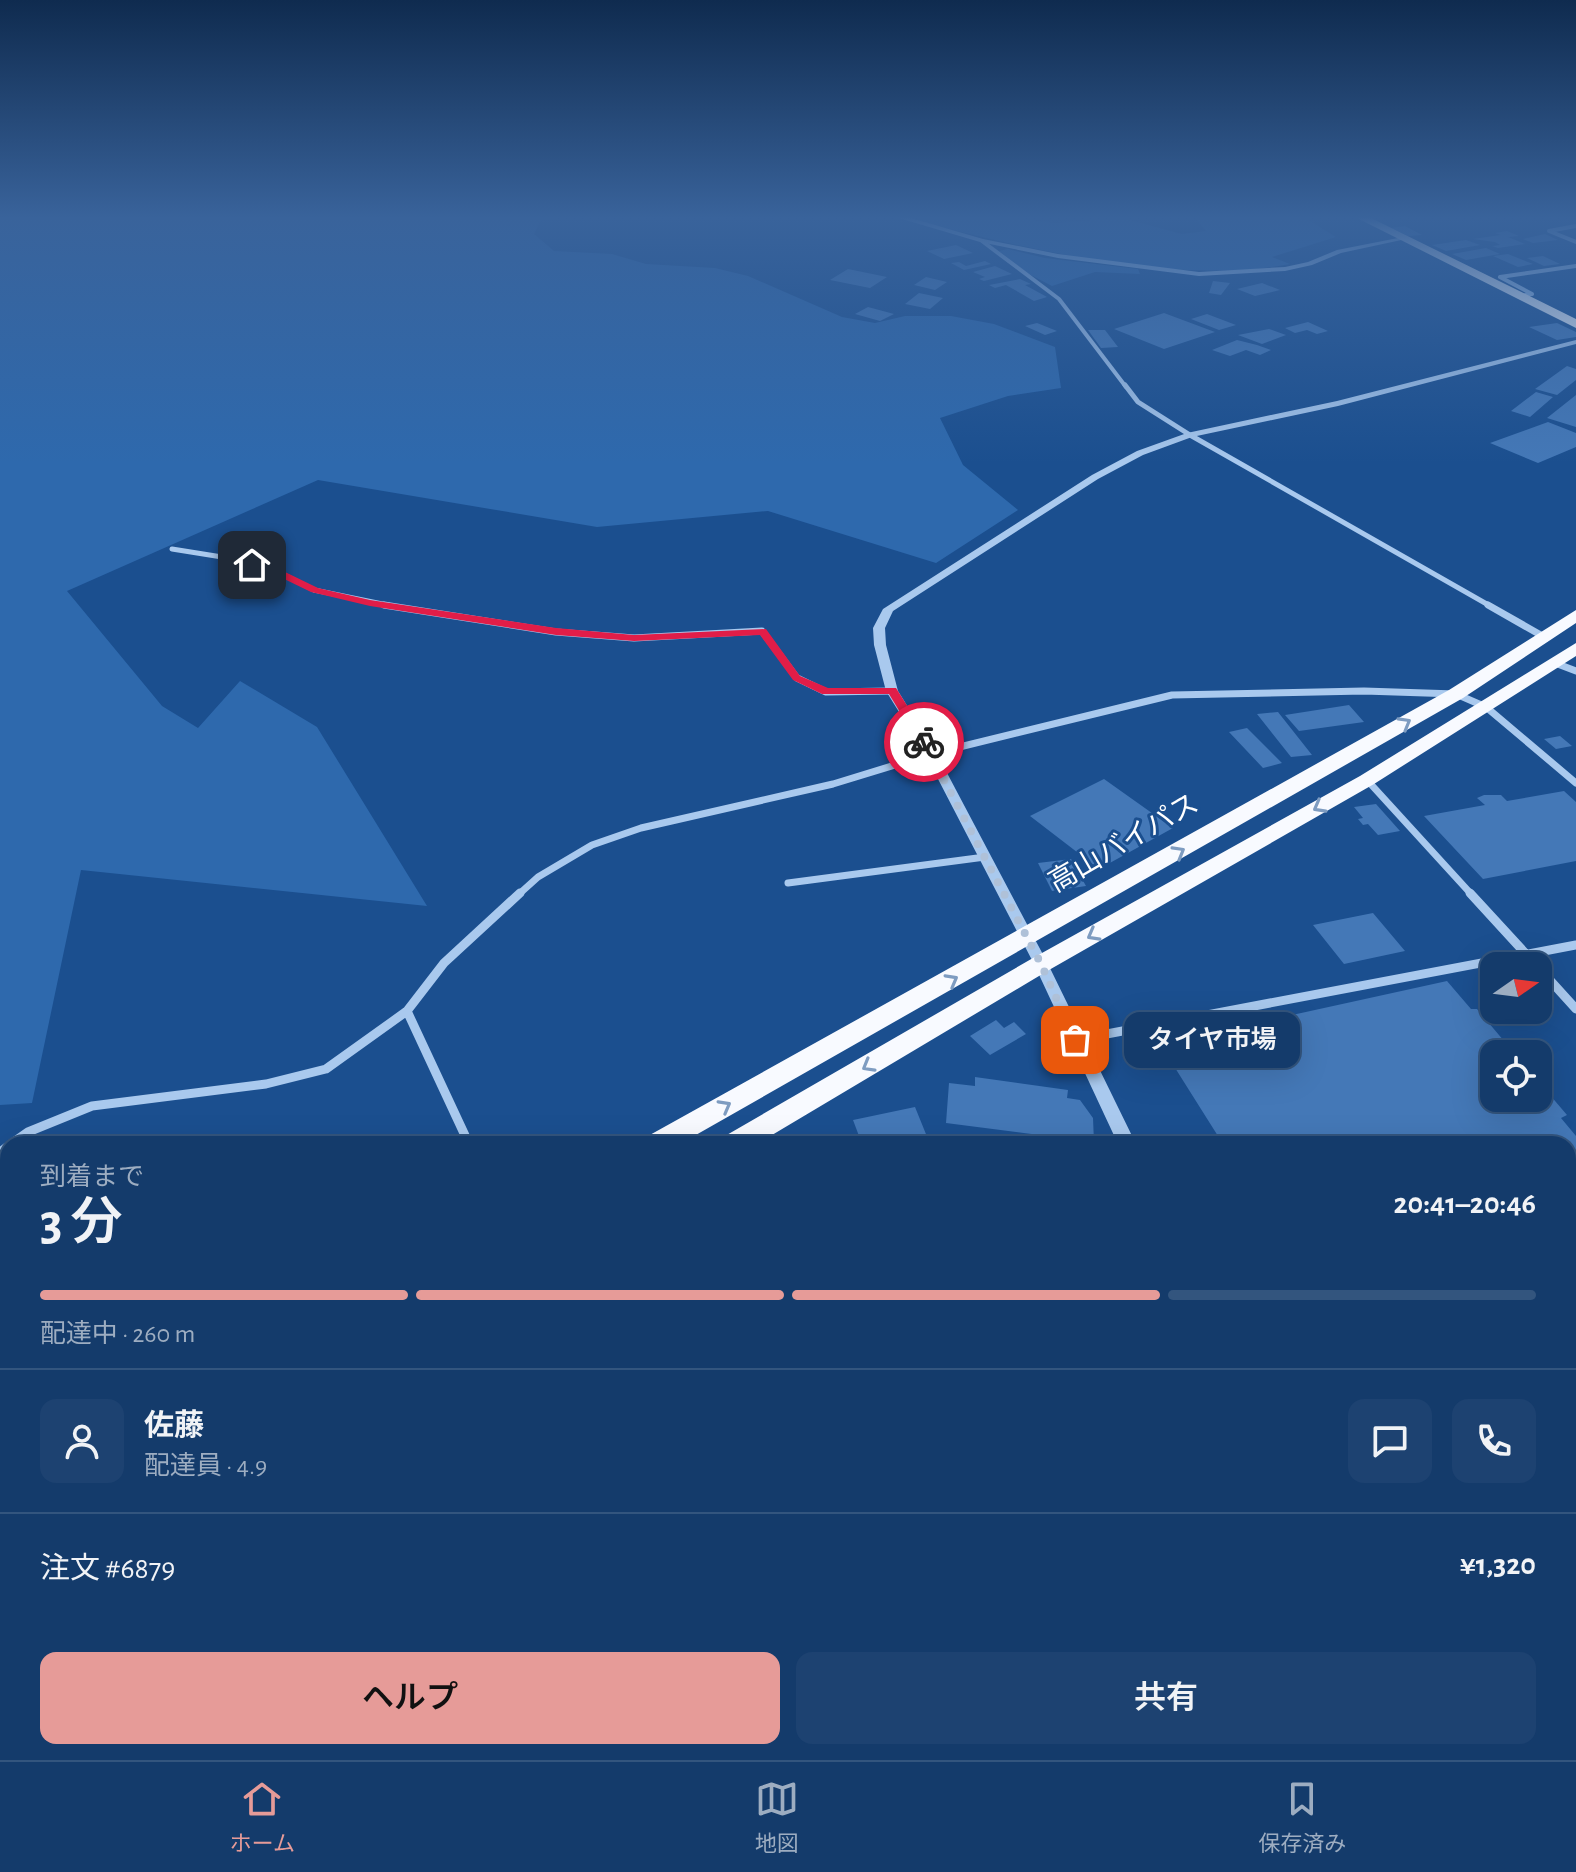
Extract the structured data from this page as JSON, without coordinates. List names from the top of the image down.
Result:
{
  "streets": {
    "highway": ["高山バイパス"]
  },
  "places": ["タイヤ市場"],
  "north": "right",
  "page": {
    "bubble": "タイヤ市場",
    "heading": ["3 分", "到着まで", "20:41–20:46"],
    "panel": [
      "佐藤",
      "配達員 · 4.9",
      "注文 #6879",
      "¥1,320"
    ],
    "bar": "配達中 · 260 m",
    "buttons": ["ヘルプ", "共有"],
    "tabs": ["ホーム", "地図", "保存済み"]
  }
}
